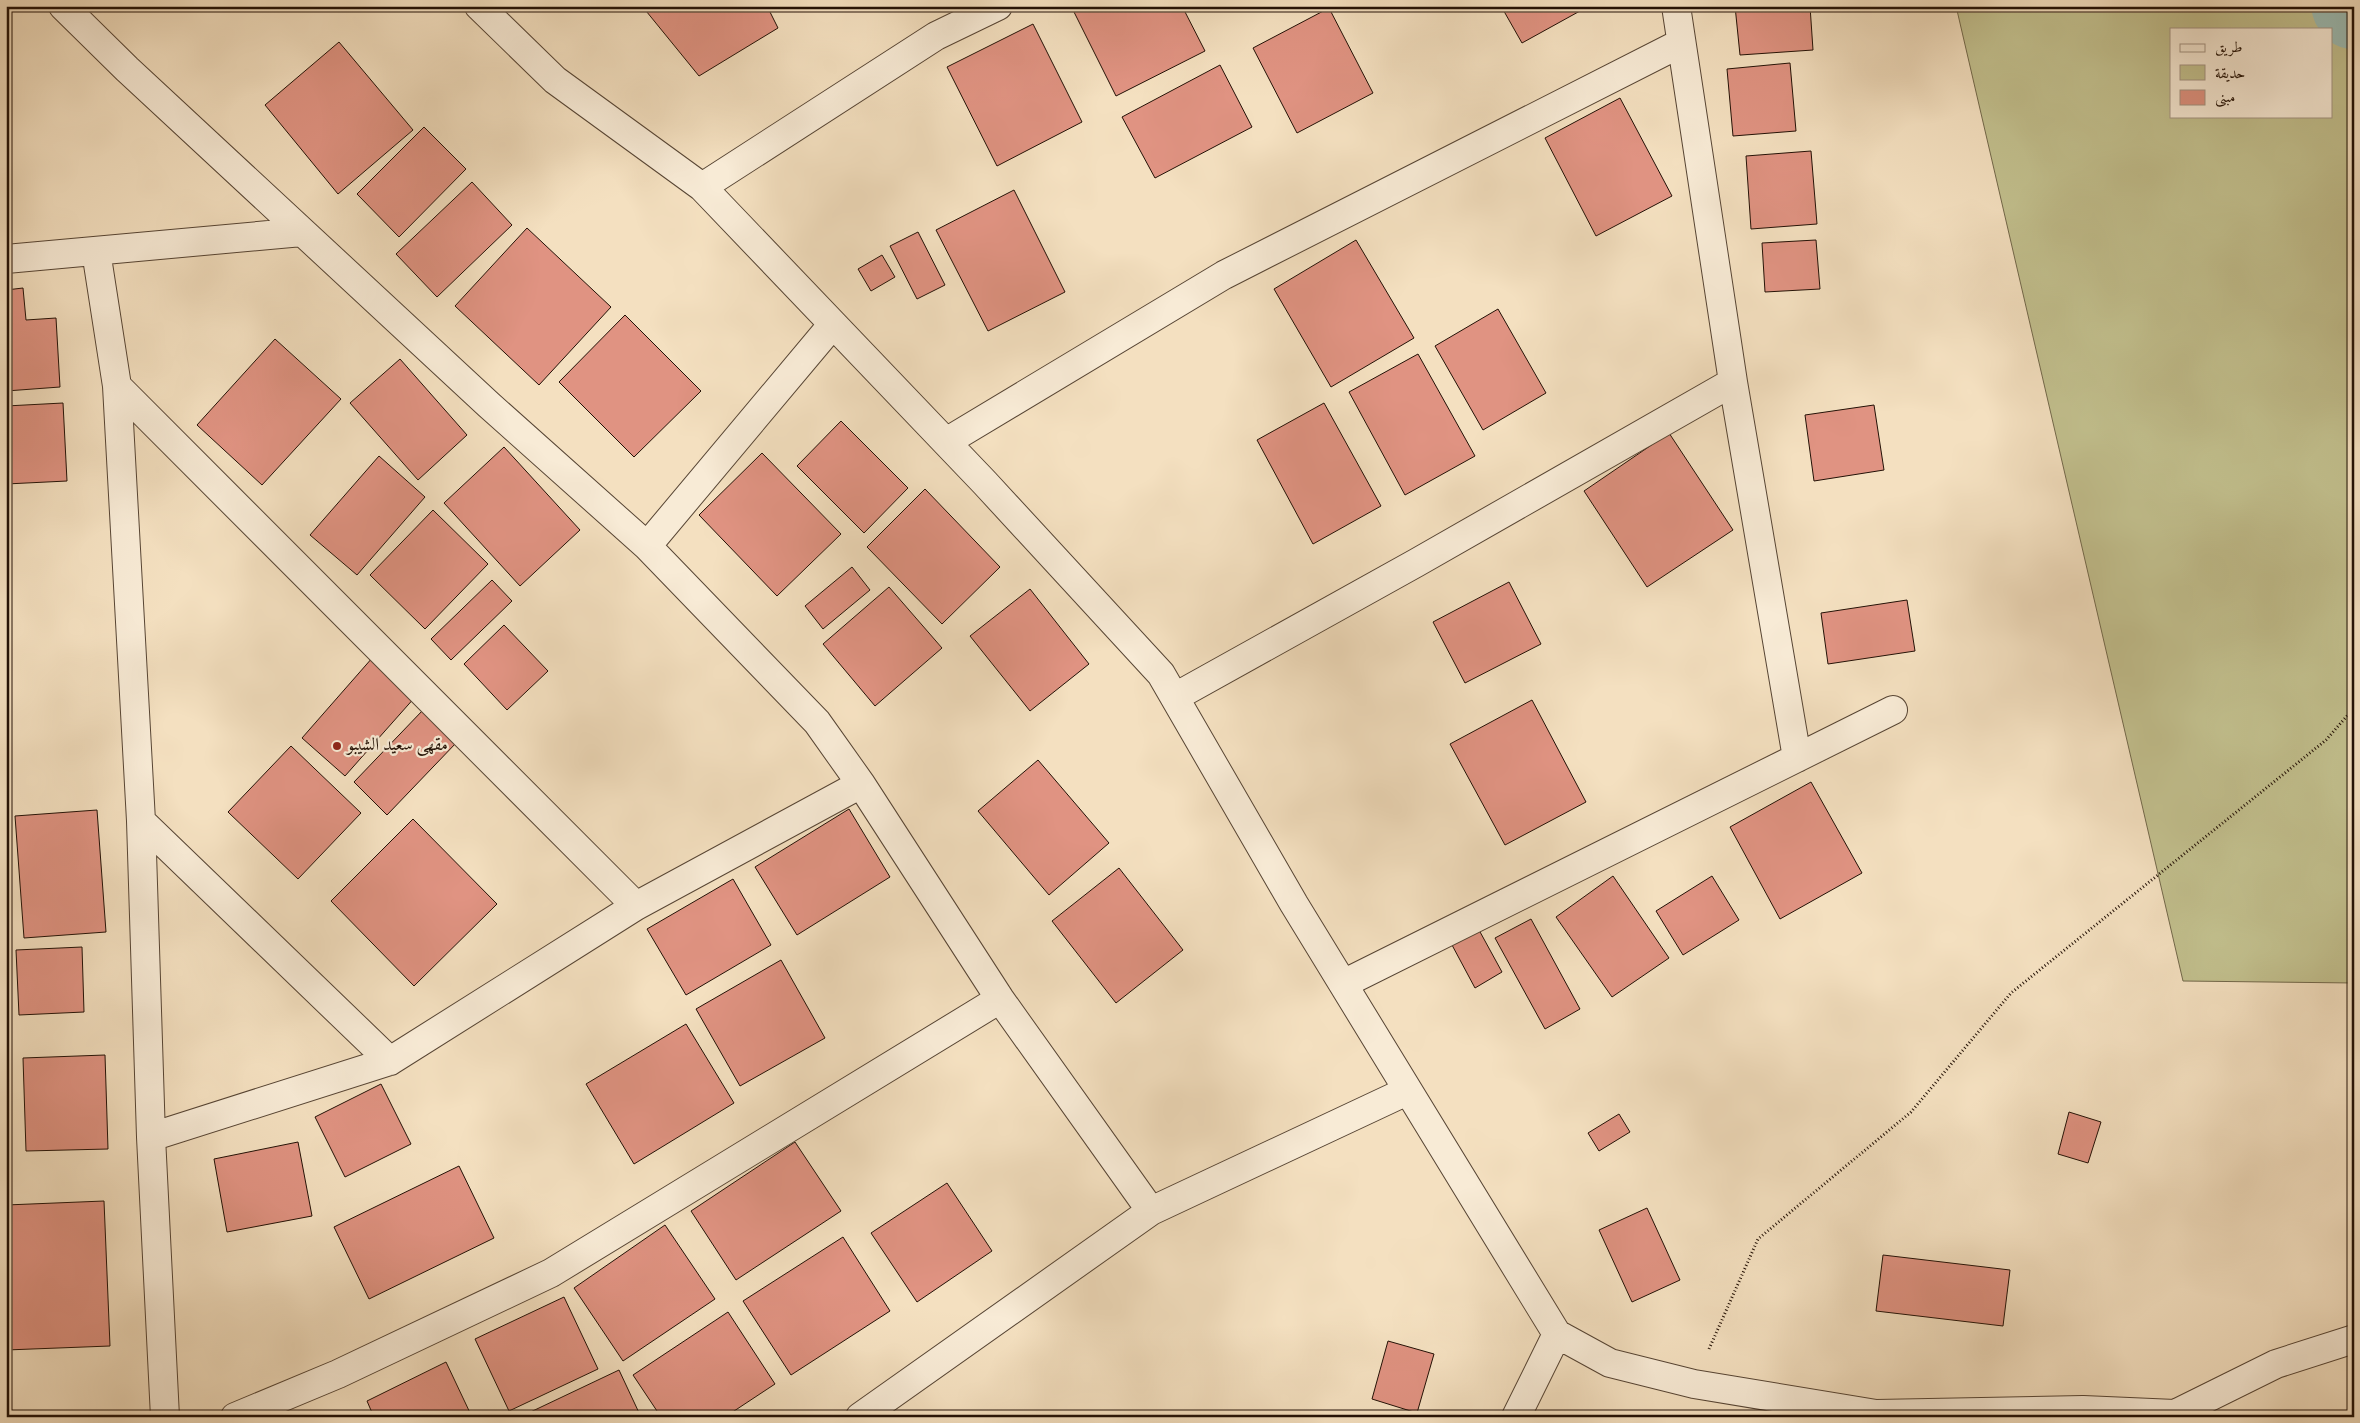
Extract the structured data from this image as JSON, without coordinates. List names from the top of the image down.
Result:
{
  "places": ["مقهى سعيد الشيبو"],
  "legend": ["طريق", "حديقة", "مبنى"]
}
